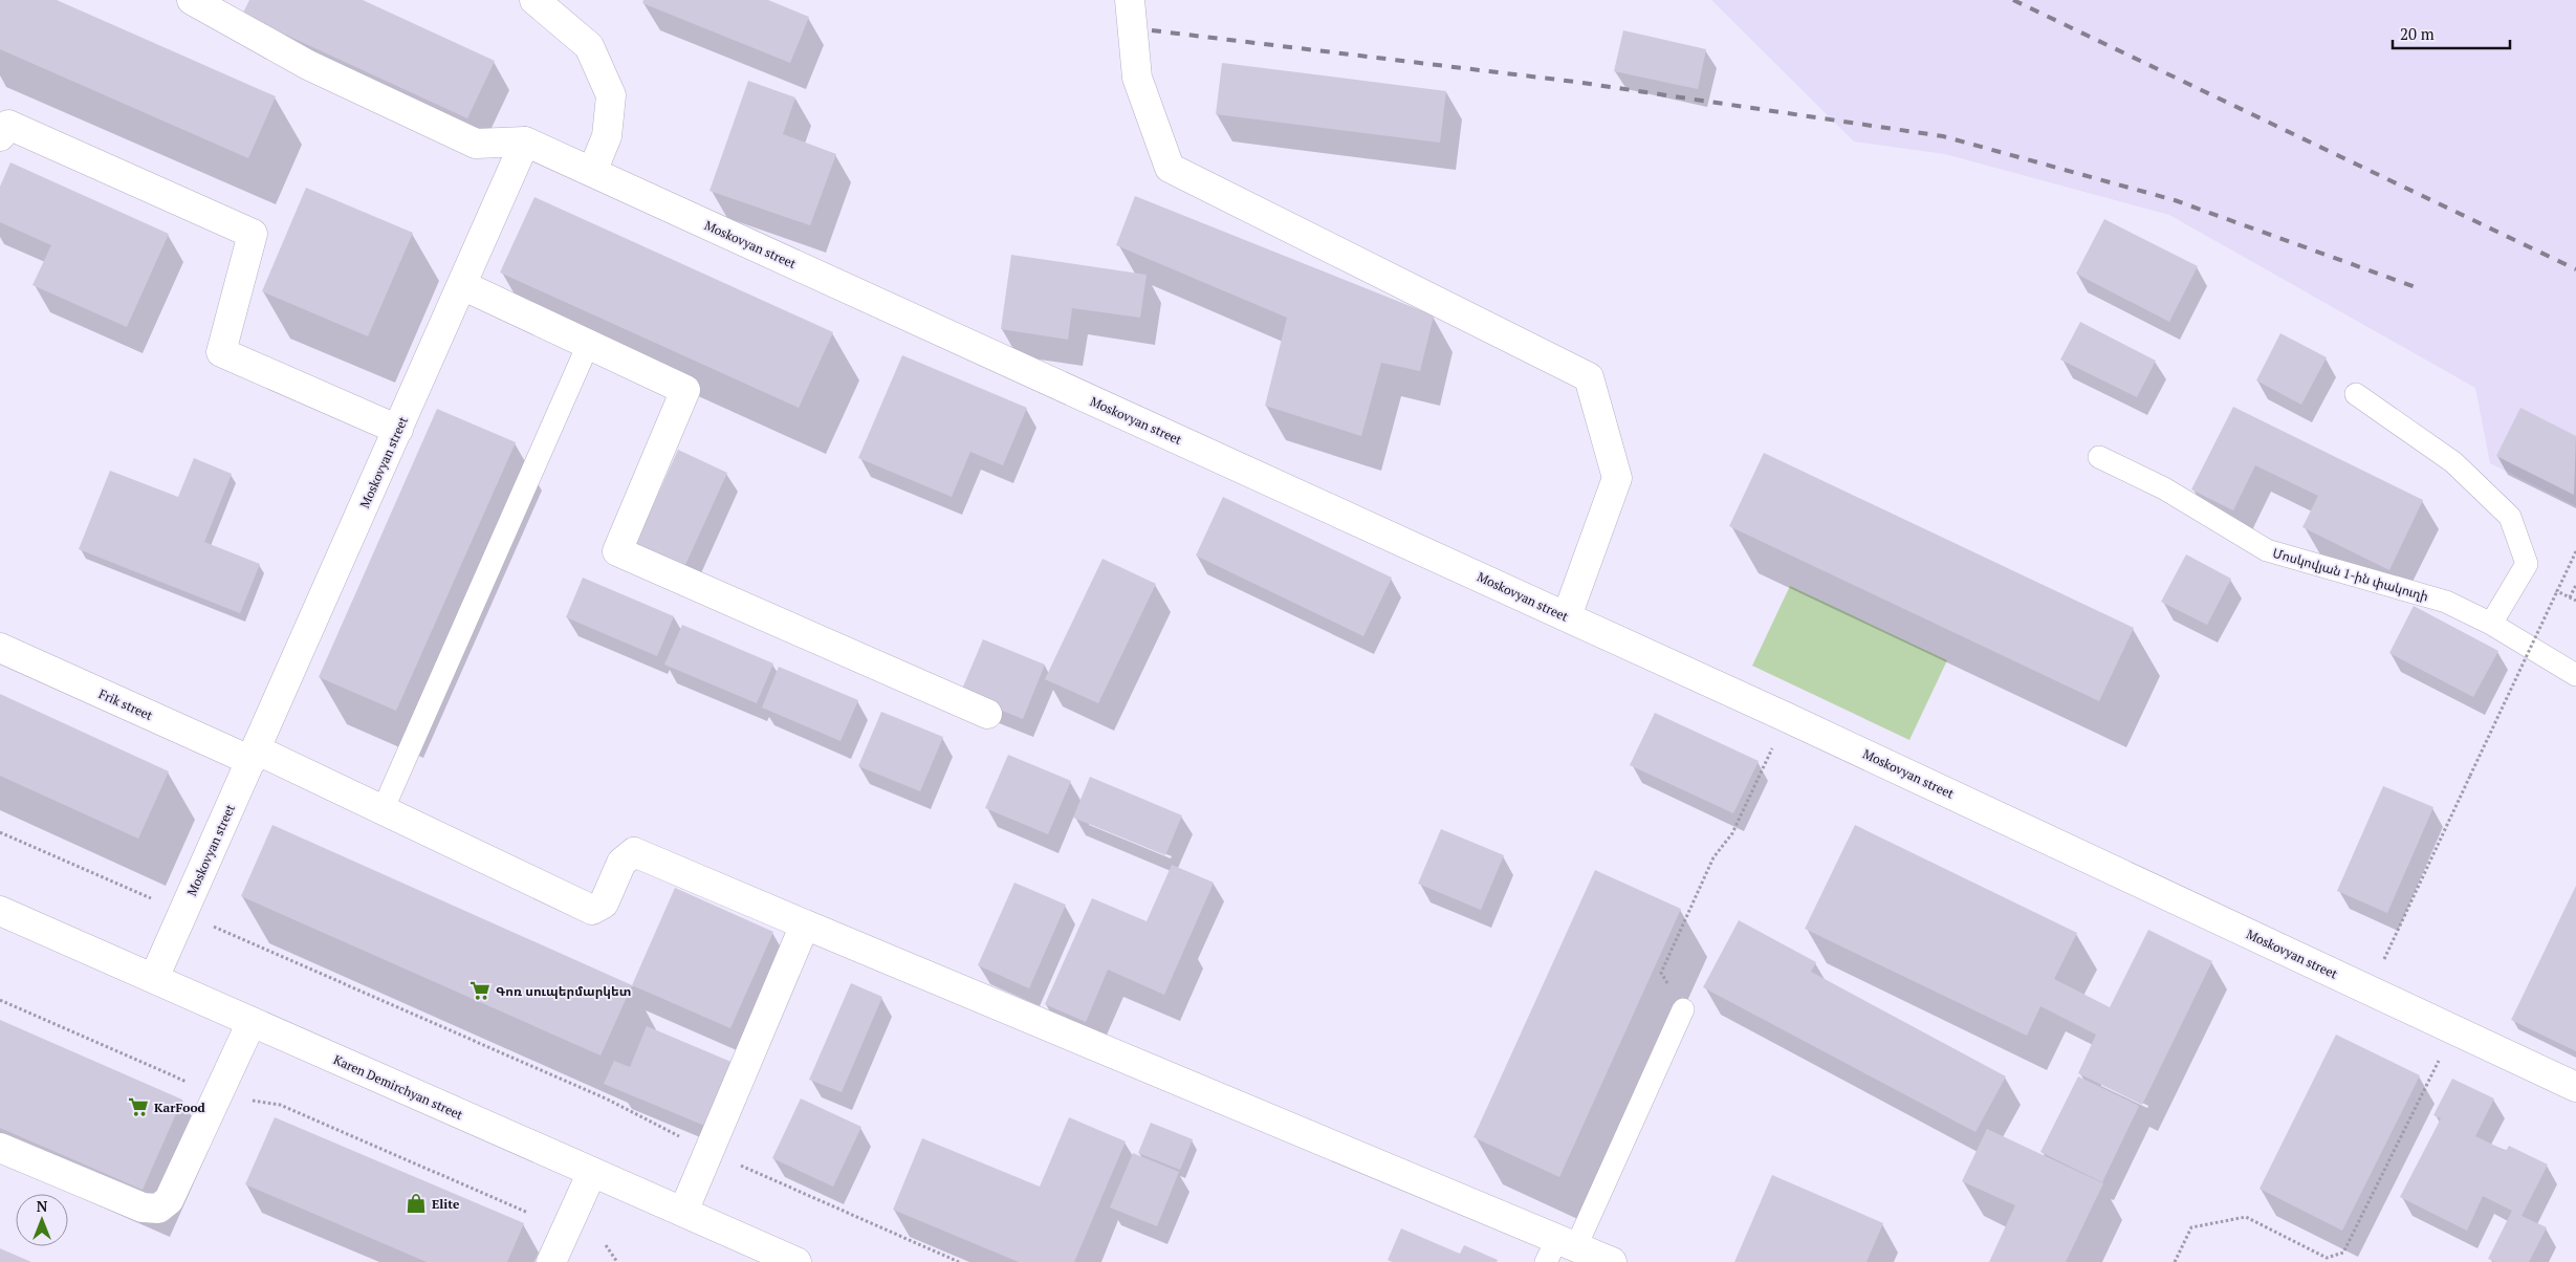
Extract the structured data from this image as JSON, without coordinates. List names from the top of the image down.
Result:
{
  "streets": {
    "street": ["Moskovyan street", "Frik street", "Karen Demirchyan street"],
    "lane": ["Մոսկովյան 1-ին փակուղի"]
  },
  "crossings": [
    ["Moskovyan street", "Frik street"],
    ["Moskovyan street", "Karen Demirchyan street"]
  ],
  "places": {
    "supermarket": ["Գոռ սուպերմարկետ", "KarFood"],
    "shop": ["Elite"]
  },
  "scale_bar": "20 m",
  "north": "top"
}
